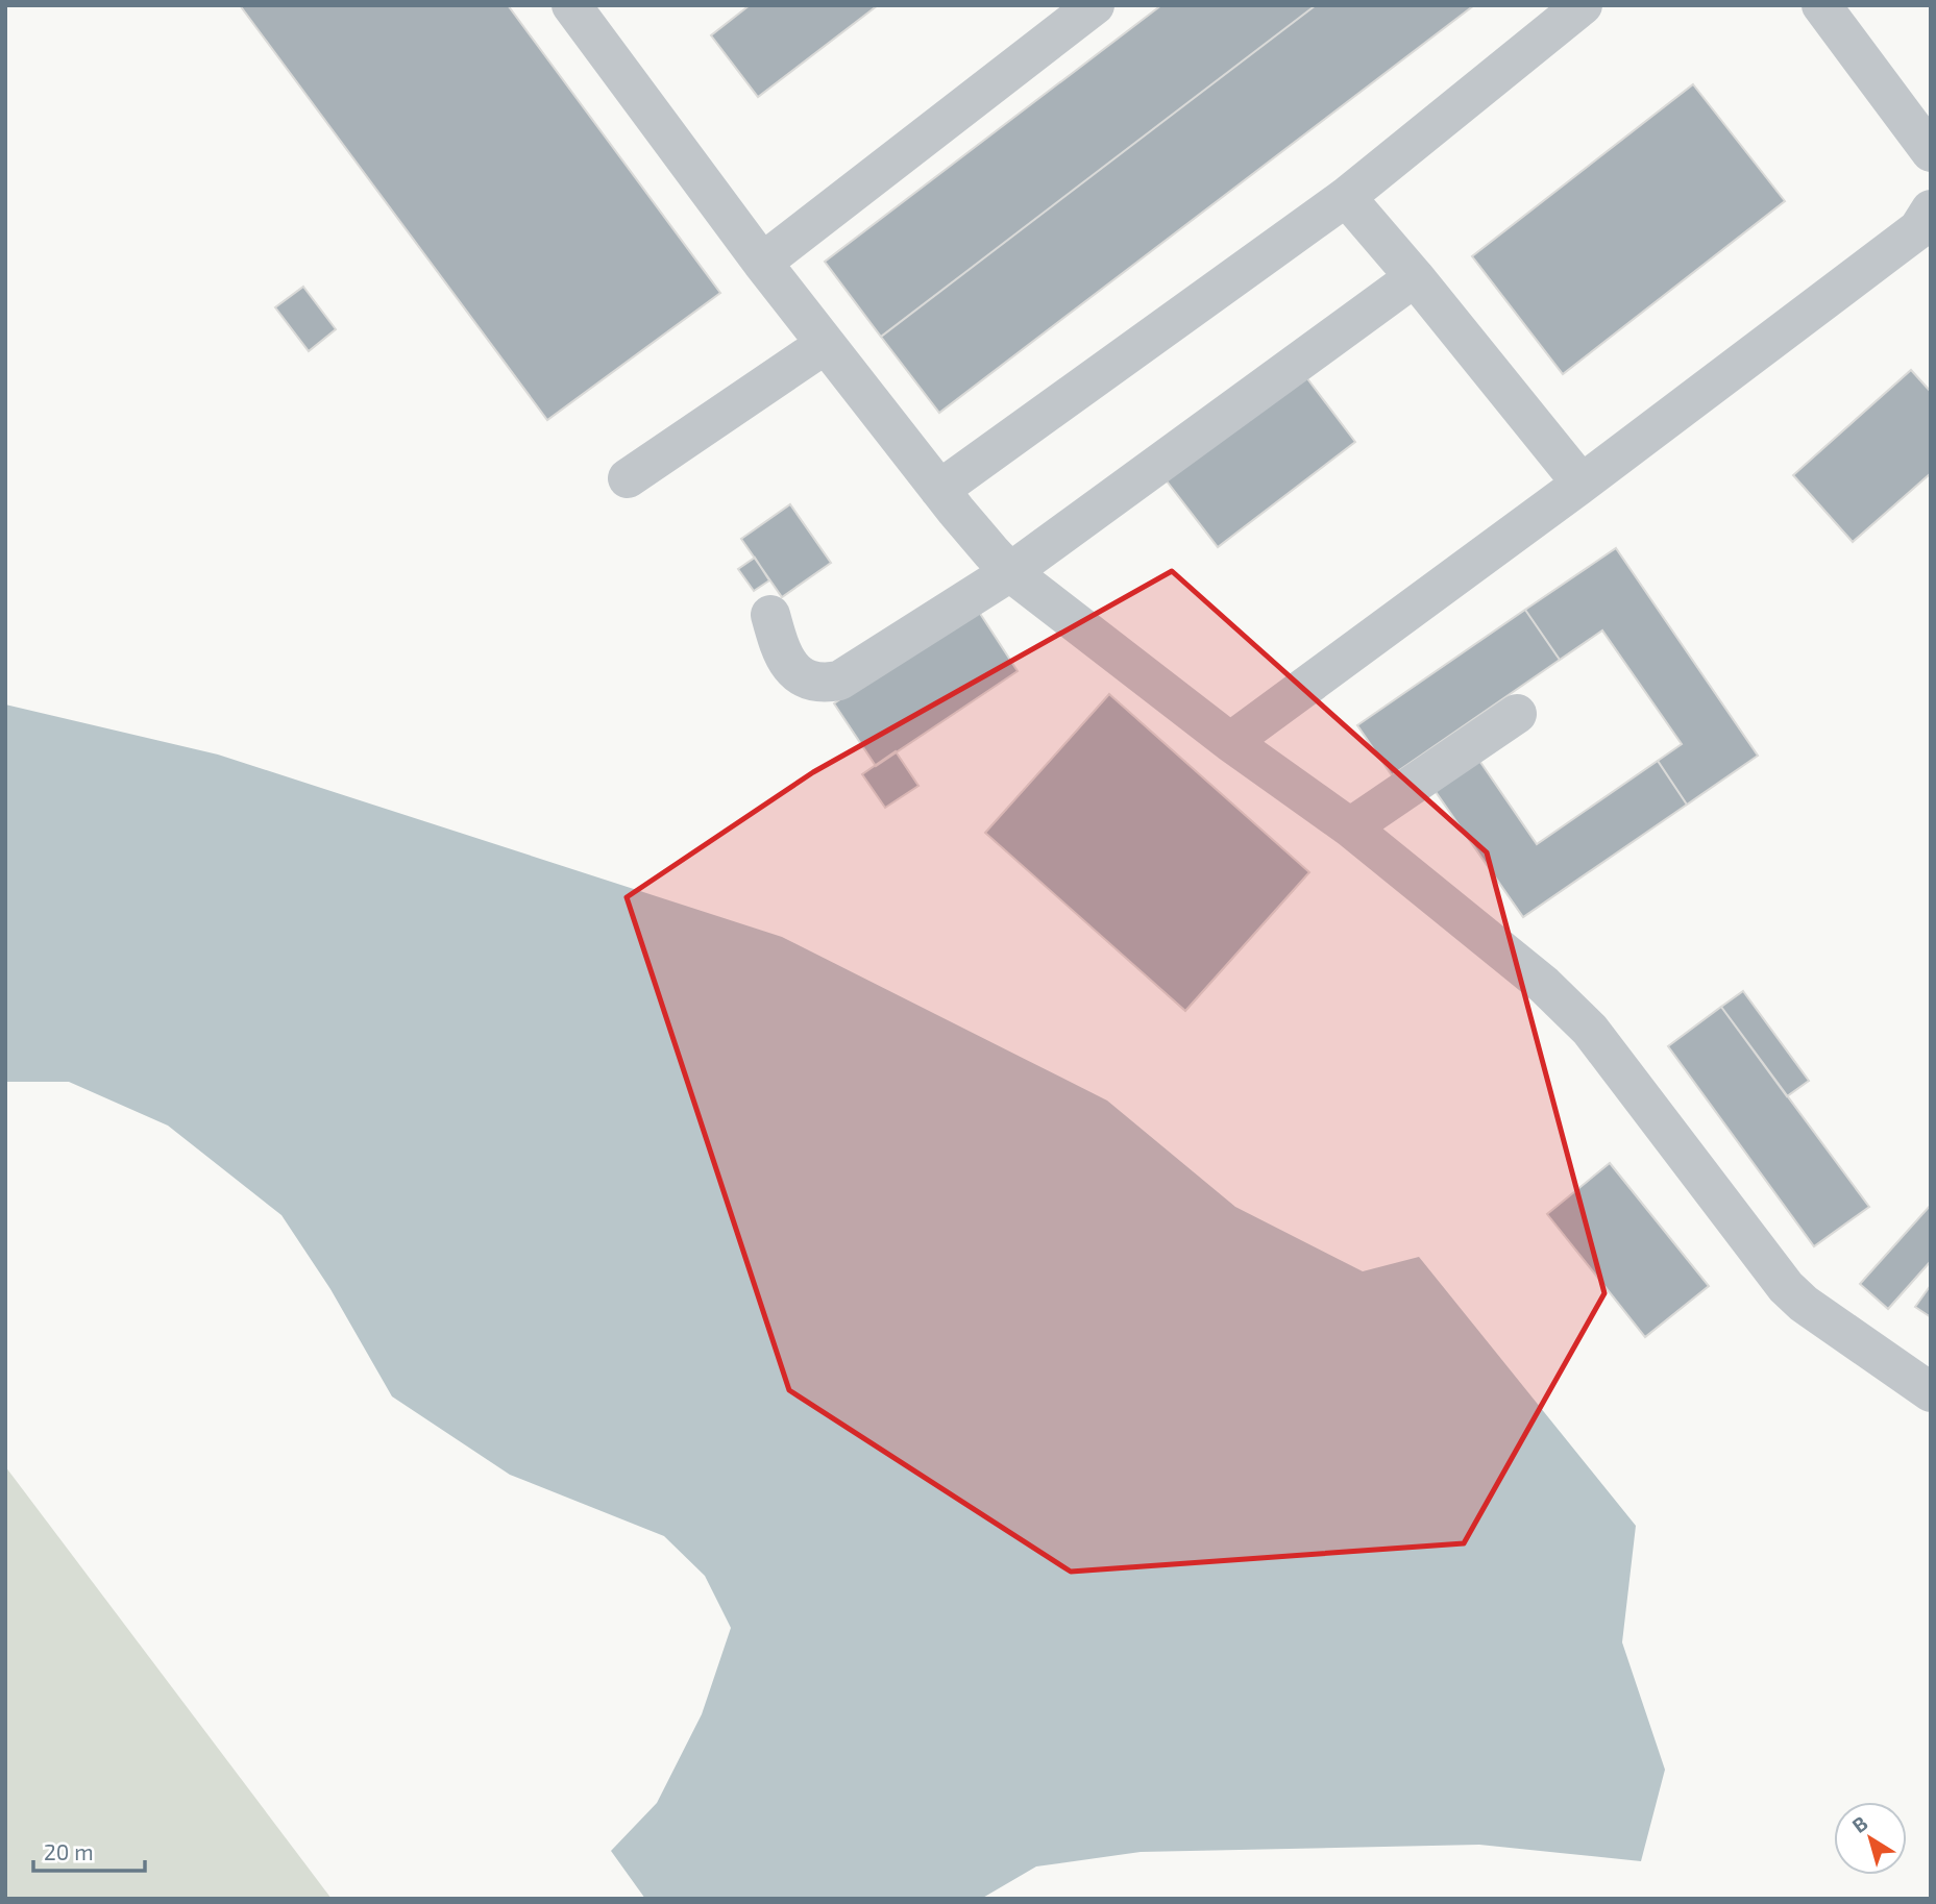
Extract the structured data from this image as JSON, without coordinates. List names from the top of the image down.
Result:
{
  "scale_bar": "20 m",
  "north": "top left"
}
